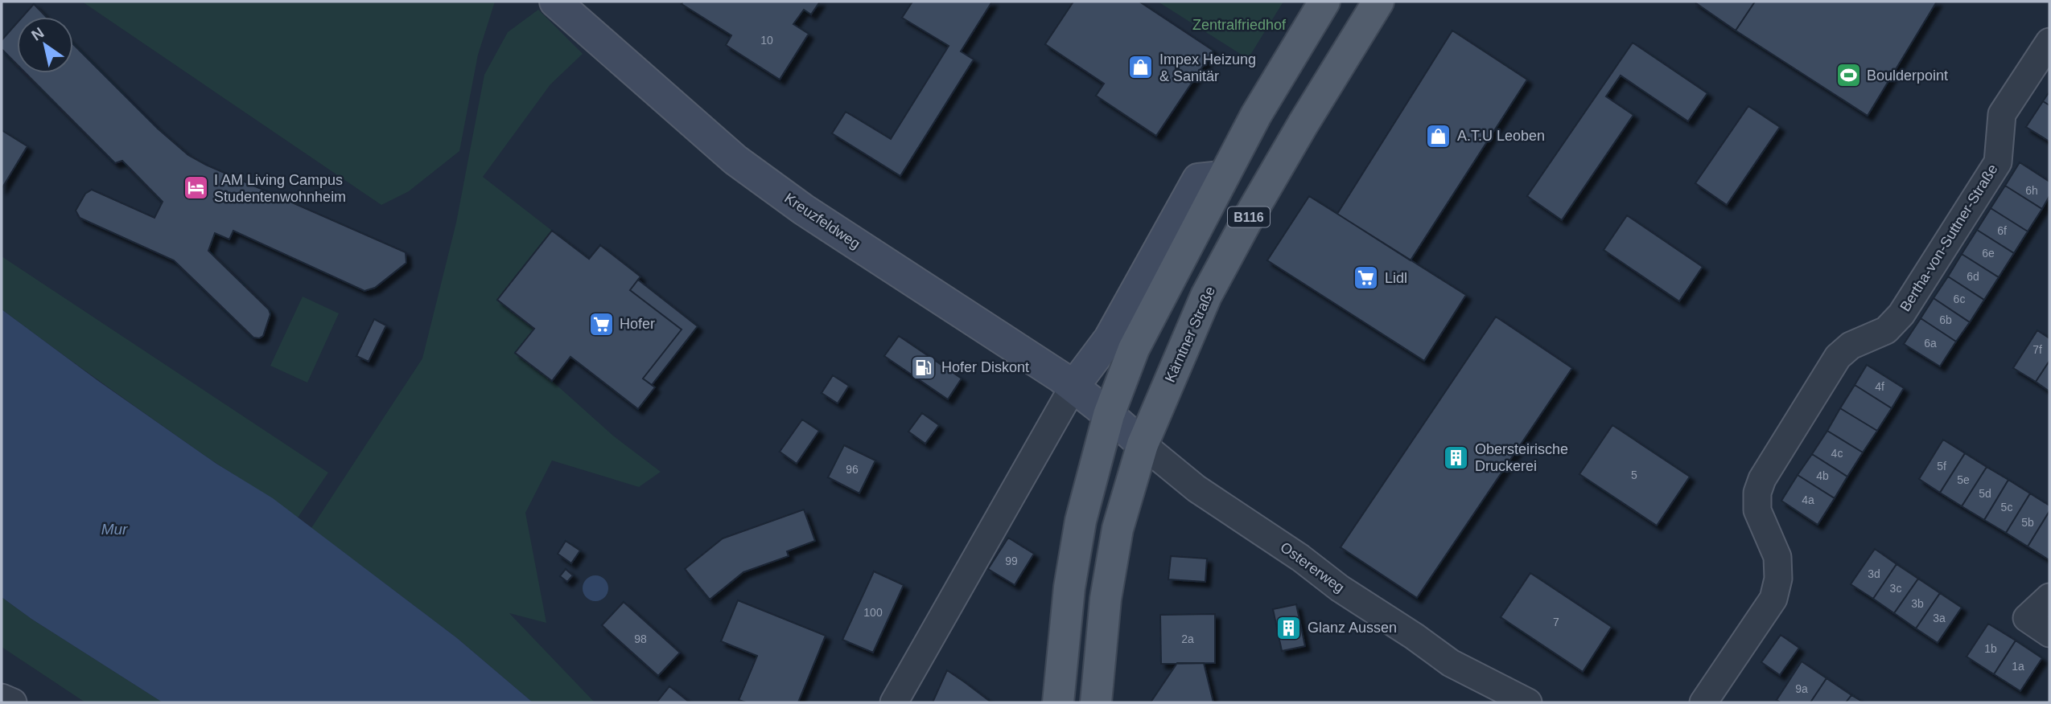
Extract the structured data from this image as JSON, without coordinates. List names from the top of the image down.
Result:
{
  "streets": {
    "main road": [
      "B116",
      "Kreuzfeldweg",
      "Kärntner Straße",
      "Ostererweg"
    ],
    "street": ["Bertha-von-Suttner-Straße"]
  },
  "crossings": [
    ["B116", "Kreuzfeldweg"],
    ["B116", "Ostererweg"],
    ["Kreuzfeldweg", "Ostererweg"],
    ["Kärntner Straße", "Ostererweg"]
  ],
  "water": ["Mur"],
  "parks": ["Zentralfriedhof"],
  "places": {
    "shop": ["Impex Heizung & Sanitär", "A.T.U Leoben"],
    "sports": ["Boulderpoint"],
    "hotel": ["I AM Living Campus Studentenwohnheim"],
    "supermarket": ["Lidl", "Hofer"],
    "fuel station": ["Hofer Diskont"],
    "building": ["Obersteirische Druckerei", "Glanz Aussen"]
  },
  "house_numbers": [
    "10",
    "6h",
    "6f",
    "6e",
    "6d",
    "6c",
    "6b",
    "6a",
    "7f",
    "4f",
    "4c",
    "5f",
    "96",
    "5",
    "4b",
    "5e",
    "5d",
    "4a",
    "5c",
    "5b",
    "99",
    "3d",
    "3c",
    "3b",
    "100",
    "3a",
    "7",
    "98",
    "2a",
    "1b",
    "1a",
    "9a"
  ],
  "north": "top left"
}
